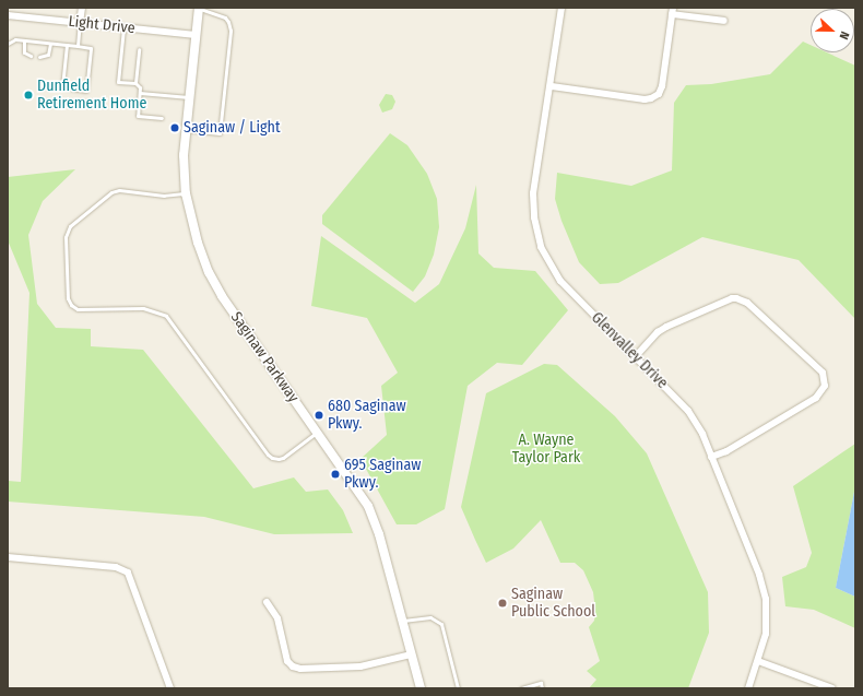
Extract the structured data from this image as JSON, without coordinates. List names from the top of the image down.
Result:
{
  "streets": {
    "street": ["Light Drive", "Glenvalley Drive", "Saginaw Parkway"]
  },
  "crossings": [
    ["Light Drive", "Saginaw Parkway"]
  ],
  "parks": ["A. Wayne Taylor Park"],
  "places": [
    "Dunfield Retirement Home",
    "Saginaw / Light",
    "680 Saginaw Pkwy.",
    "695 Saginaw Pkwy.",
    "Saginaw Public School"
  ],
  "north": "right"
}
